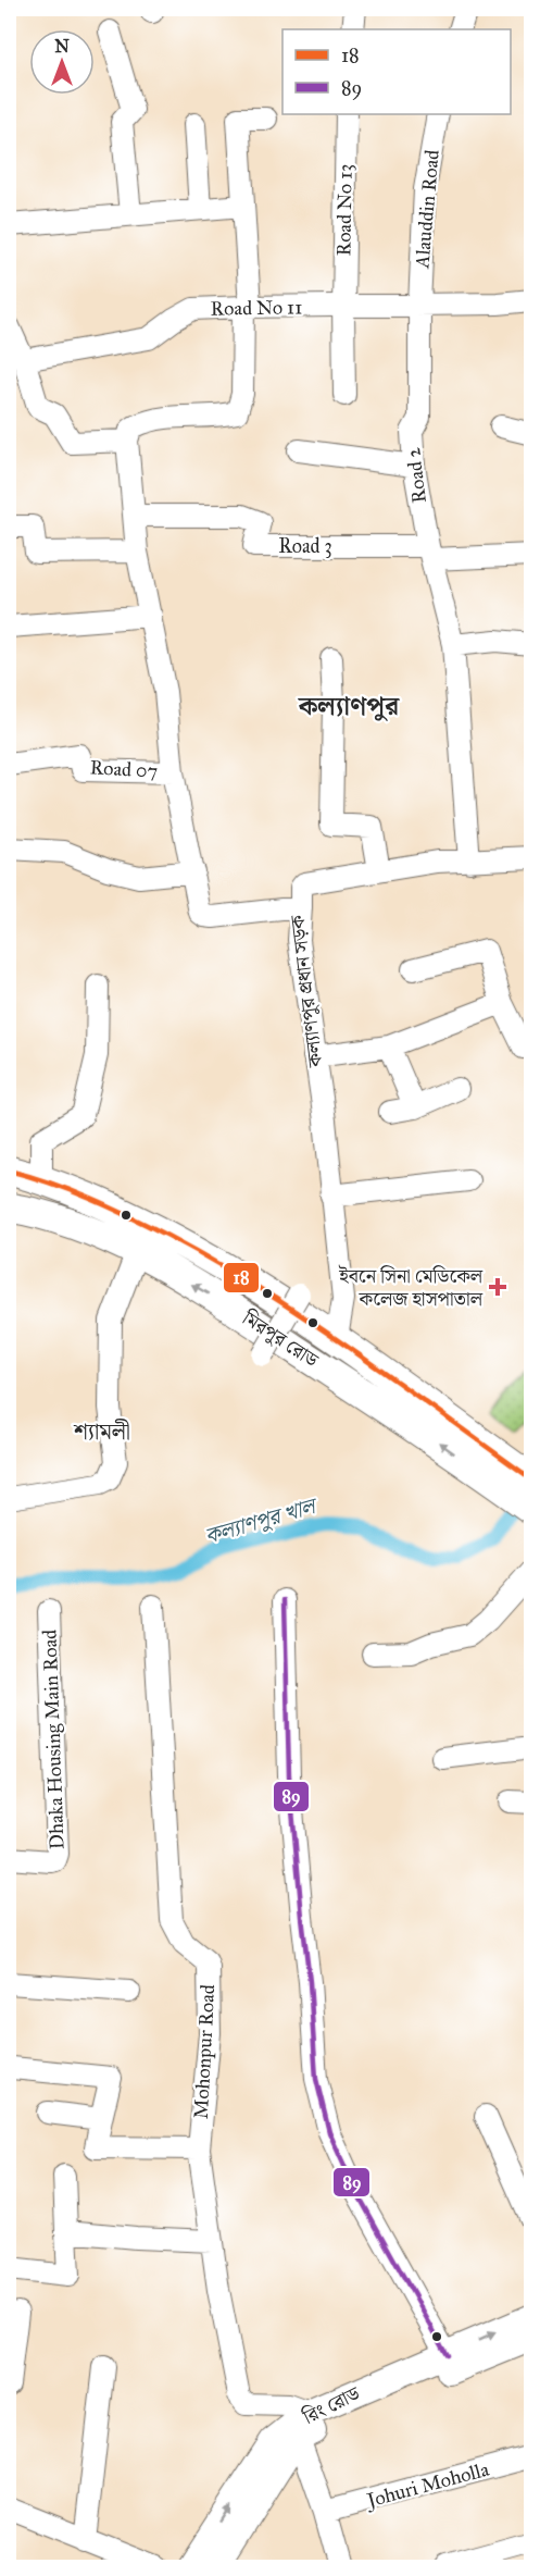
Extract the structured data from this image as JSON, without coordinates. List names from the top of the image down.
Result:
{
  "streets": {
    "highway": ["মিরপুর রোড"],
    "main road": ["রিং রোড"],
    "street": [
      "Alauddin Road",
      "Road No 13",
      "Road No 11",
      "Road 2",
      "Road 3",
      "Road 07",
      "কল্যাণপুর প্রধান সড়ক",
      "Dhaka Housing Main Road",
      "Mohonpur Road",
      "Johuri Moholla"
    ]
  },
  "crossings": [
    ["Alauddin Road", "Road No 11"],
    ["Alauddin Road", "Road 2"],
    ["Road No 13", "Road No 11"],
    ["Road No 11", "Road 2"],
    ["Road 2", "Road 3"],
    ["Road 3", "কল্যাণপুর প্রধান সড়ক"],
    ["Road 07", "কল্যাণপুর প্রধান সড়ক"],
    ["কল্যাণপুর প্রধান সড়ক", "মিরপুর রোড"],
    ["Mohonpur Road", "রিং রোড"]
  ],
  "districts": ["কল্যাণপুর", "শ্যামলী"],
  "water": ["কল্যাণপুর খাল"],
  "places": {
    "health": ["ইবনে সিনা মেডিকেল কলেজ হাসপাতাল"]
  },
  "lines": ["transit line 18", "transit line 89"],
  "legend": ["18", "89"],
  "north": "top"
}
